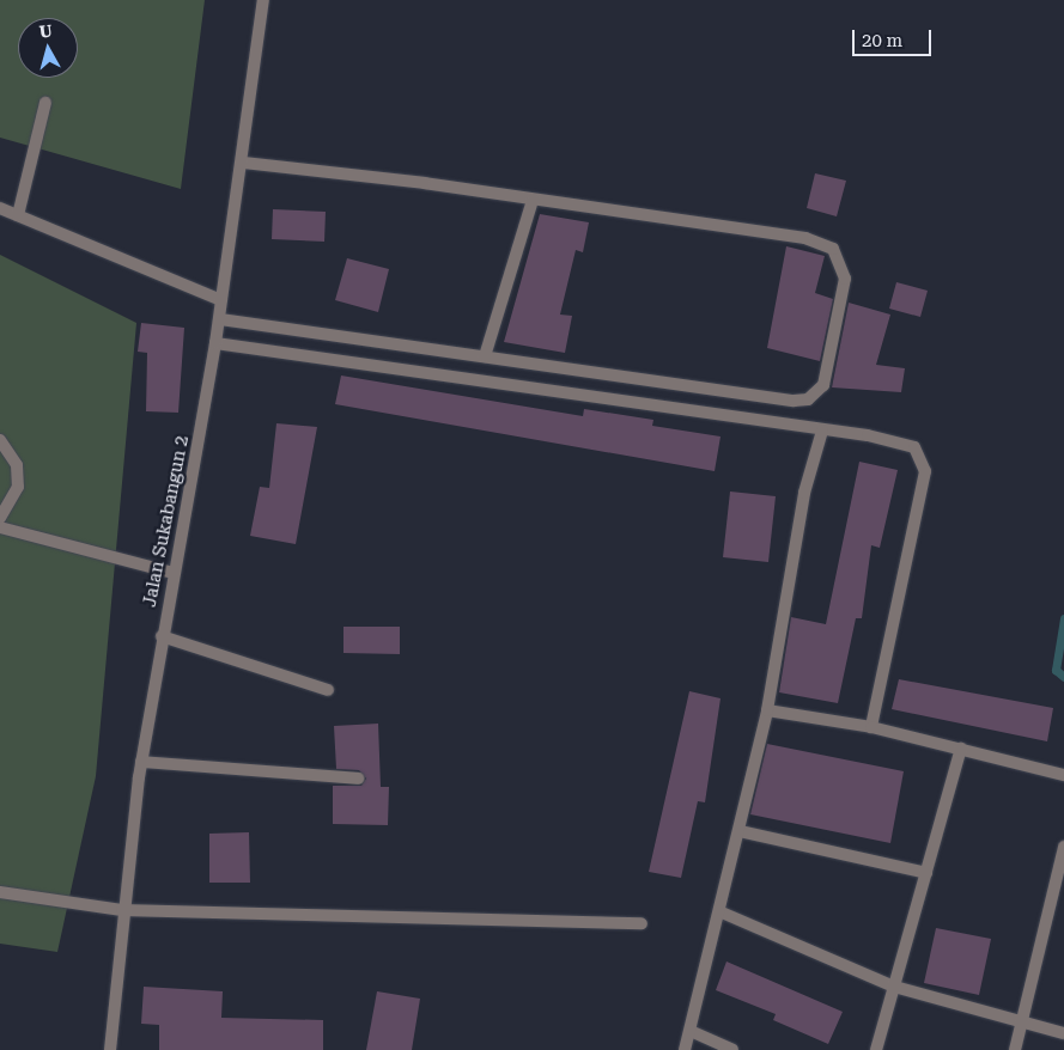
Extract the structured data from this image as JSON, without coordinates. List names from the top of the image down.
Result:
{
  "streets": {
    "street": ["Jalan Sukabangun 2"]
  },
  "scale_bar": "20 m",
  "north": "top"
}
